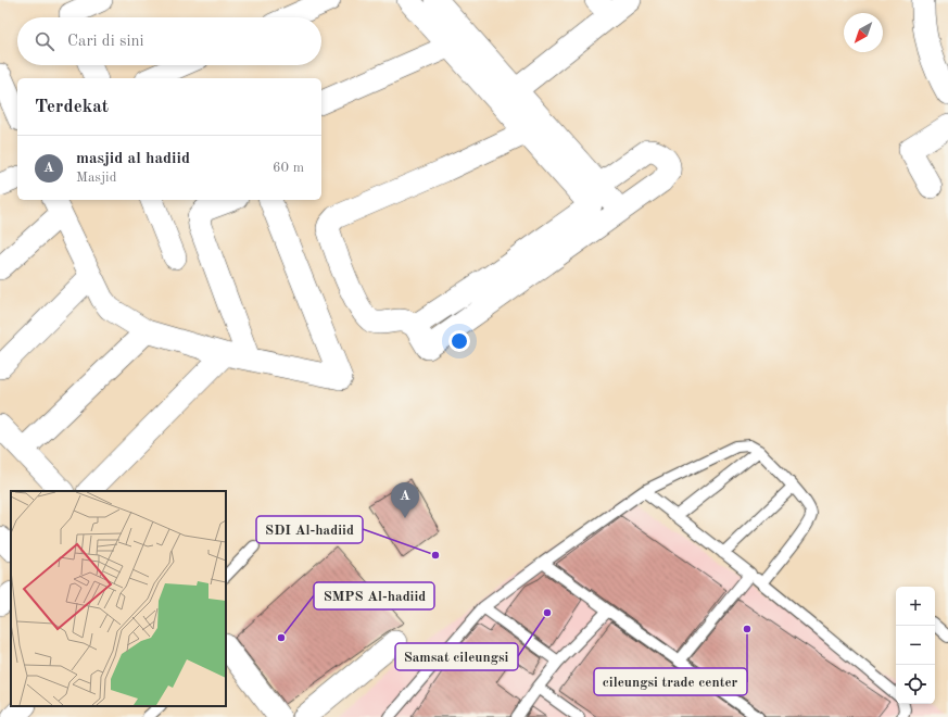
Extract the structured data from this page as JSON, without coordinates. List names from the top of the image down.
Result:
{
  "places": [
    "SDI Al-hadiid",
    "Samsat cileungsi",
    "cileungsi trade center",
    "SMPS Al-hadiid"
  ],
  "north": "bottom left",
  "page": {
    "search": "Cari di sini",
    "heading": "Terdekat",
    "list": [
      {
        "mark": "A",
        "name": "masjid al hadiid",
        "note": "Masjid",
        "value": "60 m"
      }
    ],
    "pins": "A",
    "map_buttons": ["+", "−"]
  }
}
